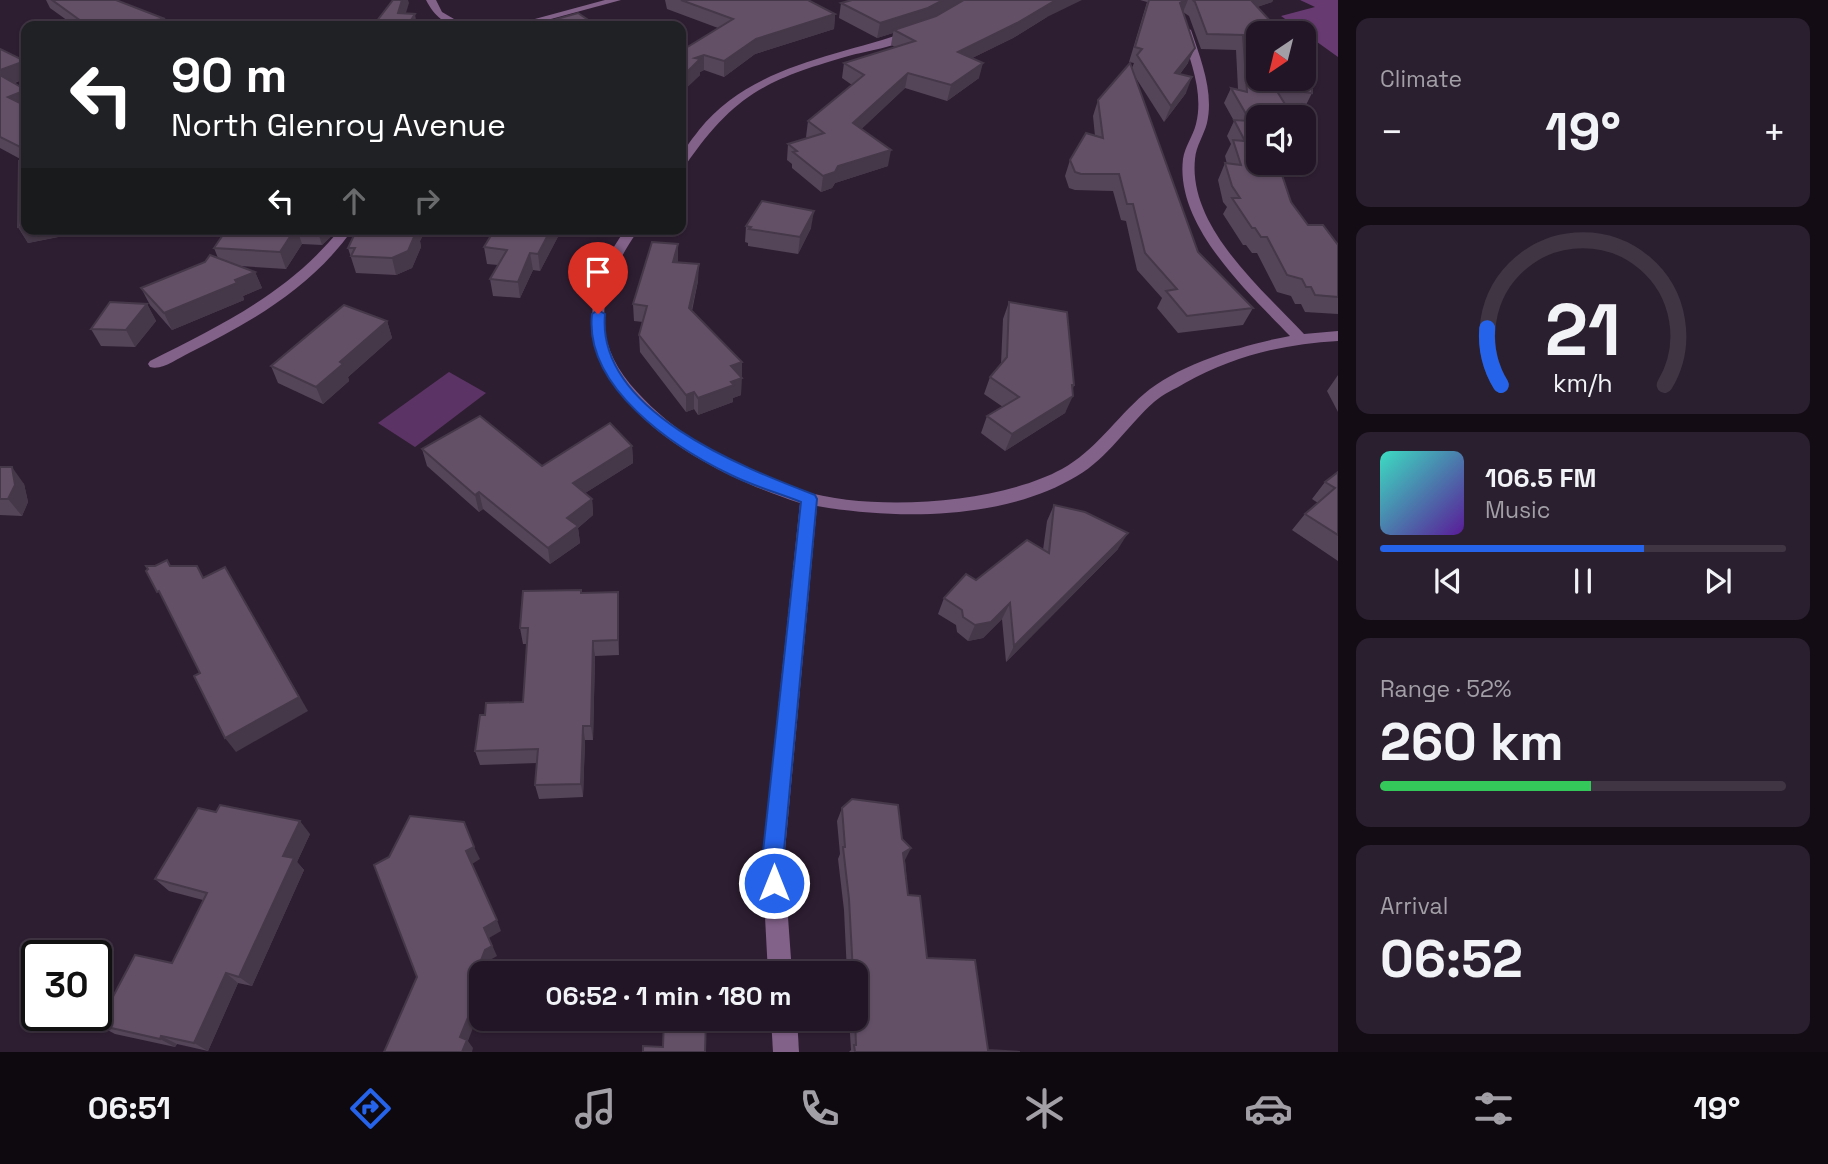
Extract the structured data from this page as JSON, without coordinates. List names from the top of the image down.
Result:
{
  "north": "bottom left",
  "page": {
    "tile": [
      "Climate",
      ["Range · 52%", "260 km"],
      ["Arrival", "06:52"]
    ],
    "turn": ["90 m", "North Glenroy Avenue"],
    "heat": ["−", "19°", "+"],
    "song": ["106.5 FM", "Music"],
    "limit": "30",
    "trip": "06:52 · 1 min · 180 m",
    "tabs": ["06:51", "19°"],
    "gauge": ["21", "km/h"]
  }
}
